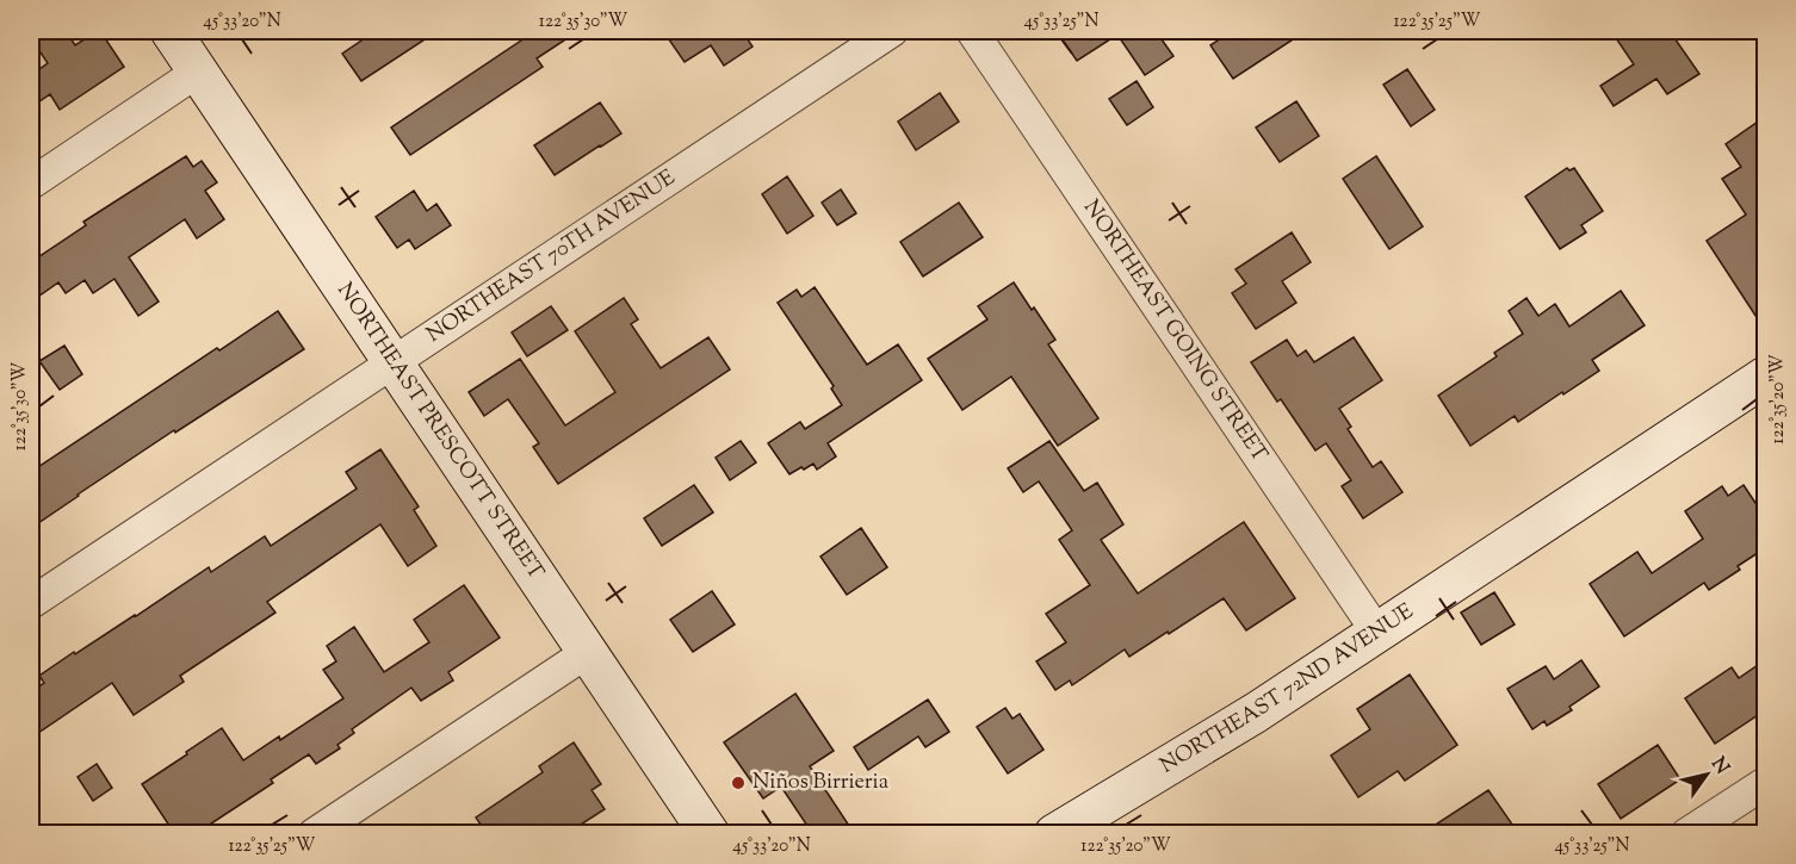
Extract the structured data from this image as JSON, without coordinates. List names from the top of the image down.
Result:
{
  "streets": {
    "street": [
      "NORTHEAST 70TH AVENUE",
      "NORTHEAST GOING STREET",
      "NORTHEAST PRESCOTT STREET",
      "NORTHEAST 72ND AVENUE"
    ]
  },
  "crossings": [
    ["NORTHEAST 70TH AVENUE", "NORTHEAST PRESCOTT STREET"],
    ["NORTHEAST GOING STREET", "NORTHEAST 72ND AVENUE"]
  ],
  "places": ["Niños Birrieria"],
  "north": "top right",
  "coordinates": [
    "45°33'20\"N",
    "122°35'30\"W",
    "45°33'25\"N",
    "122°35'25\"W",
    "122°35'20\"W"
  ]
}
